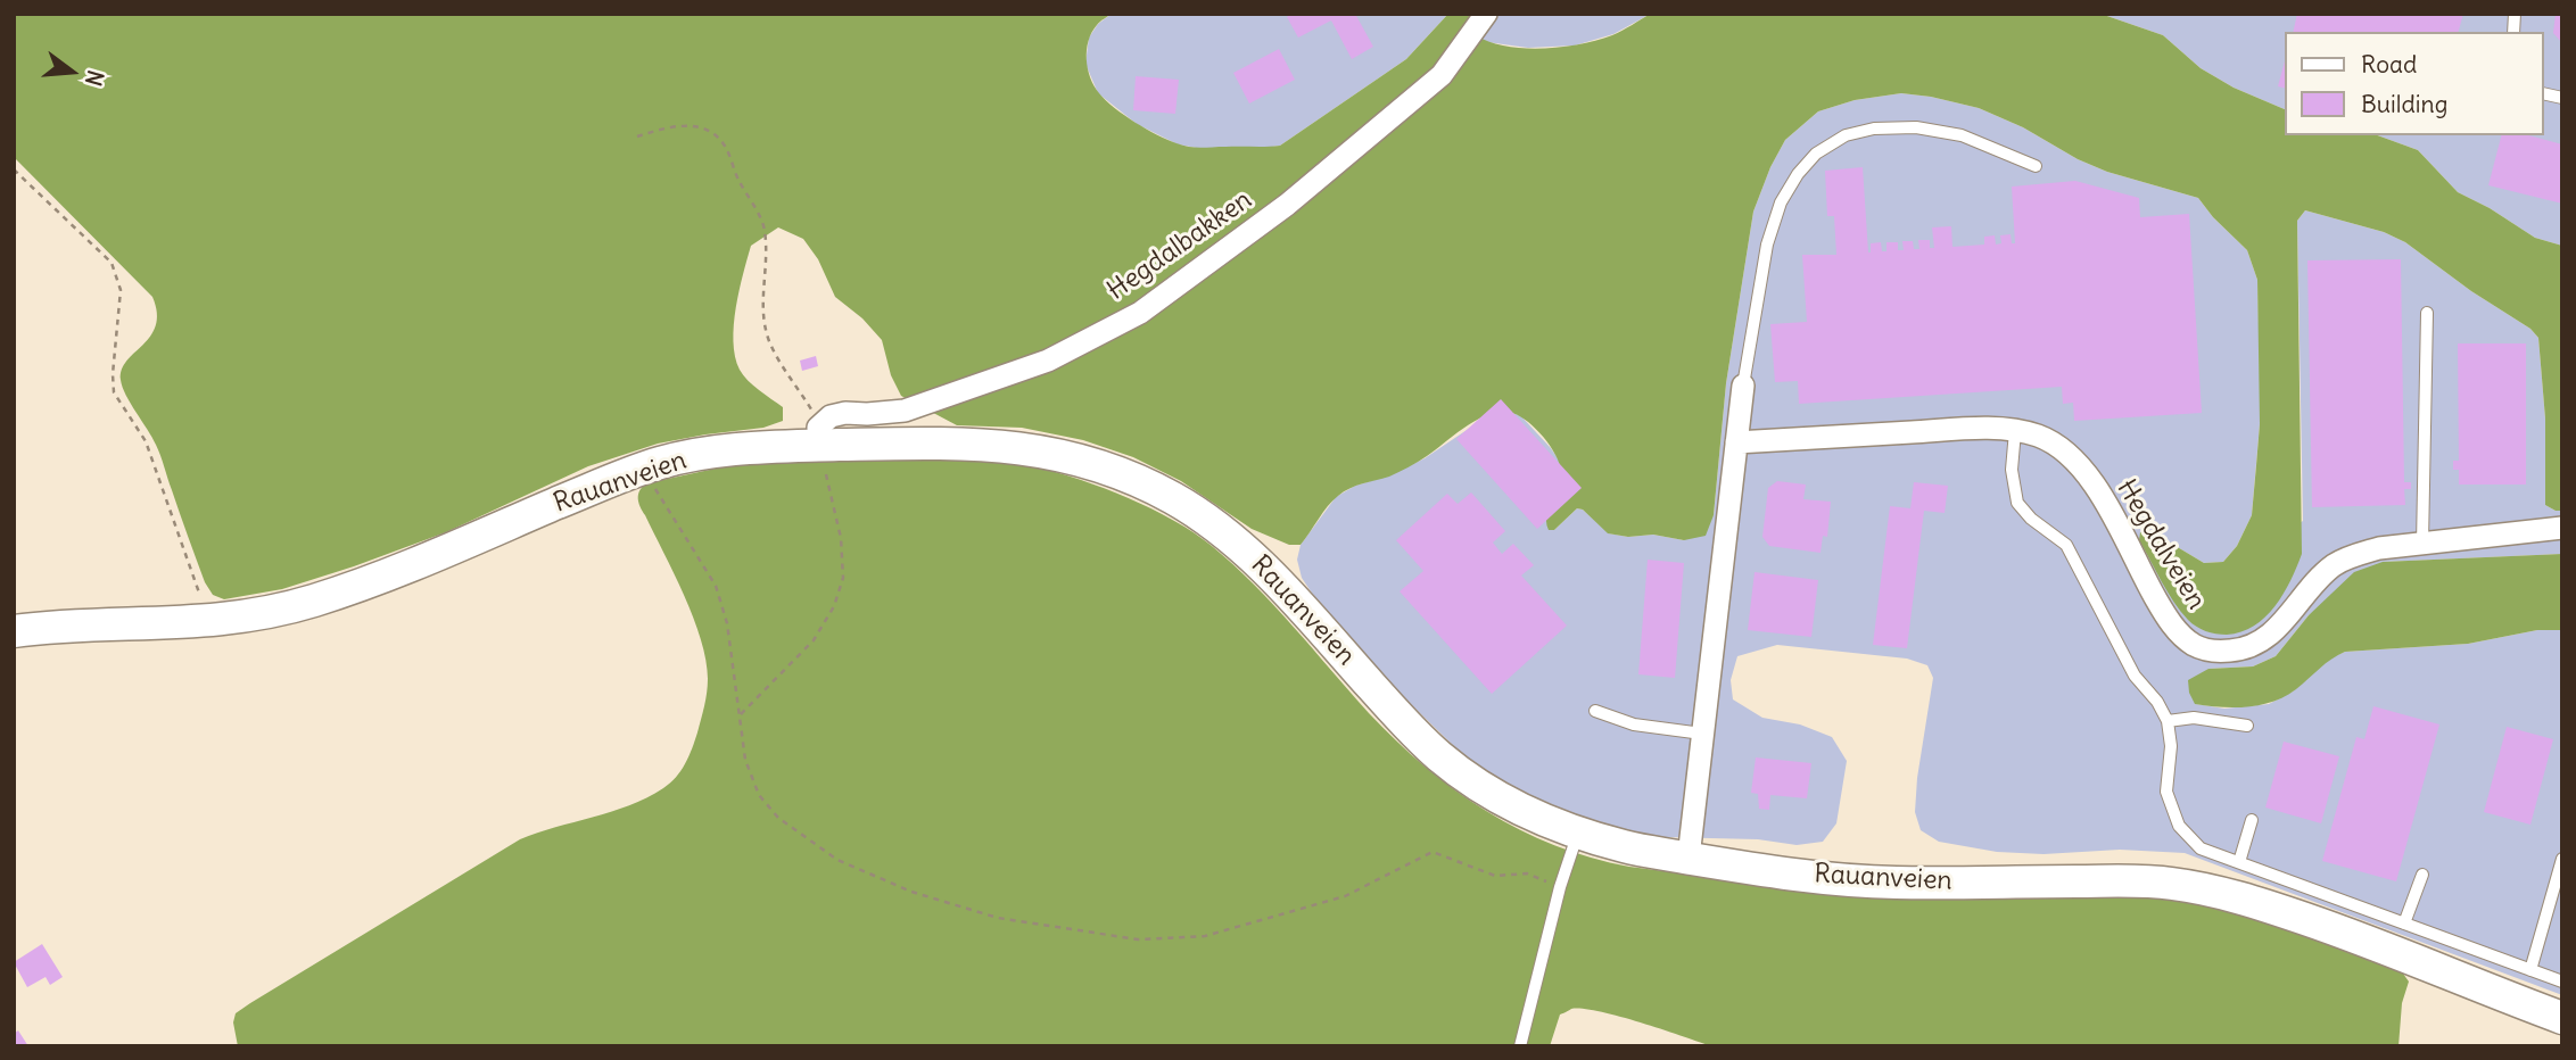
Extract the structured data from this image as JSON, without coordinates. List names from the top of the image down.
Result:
{
  "streets": {
    "main road": ["Rauanveien"],
    "street": ["Hegdalbakken", "Hegdalveien"]
  },
  "crossings": [
    ["Hegdalbakken", "Rauanveien"]
  ],
  "legend": ["Road", "Building"],
  "north": "right"
}
